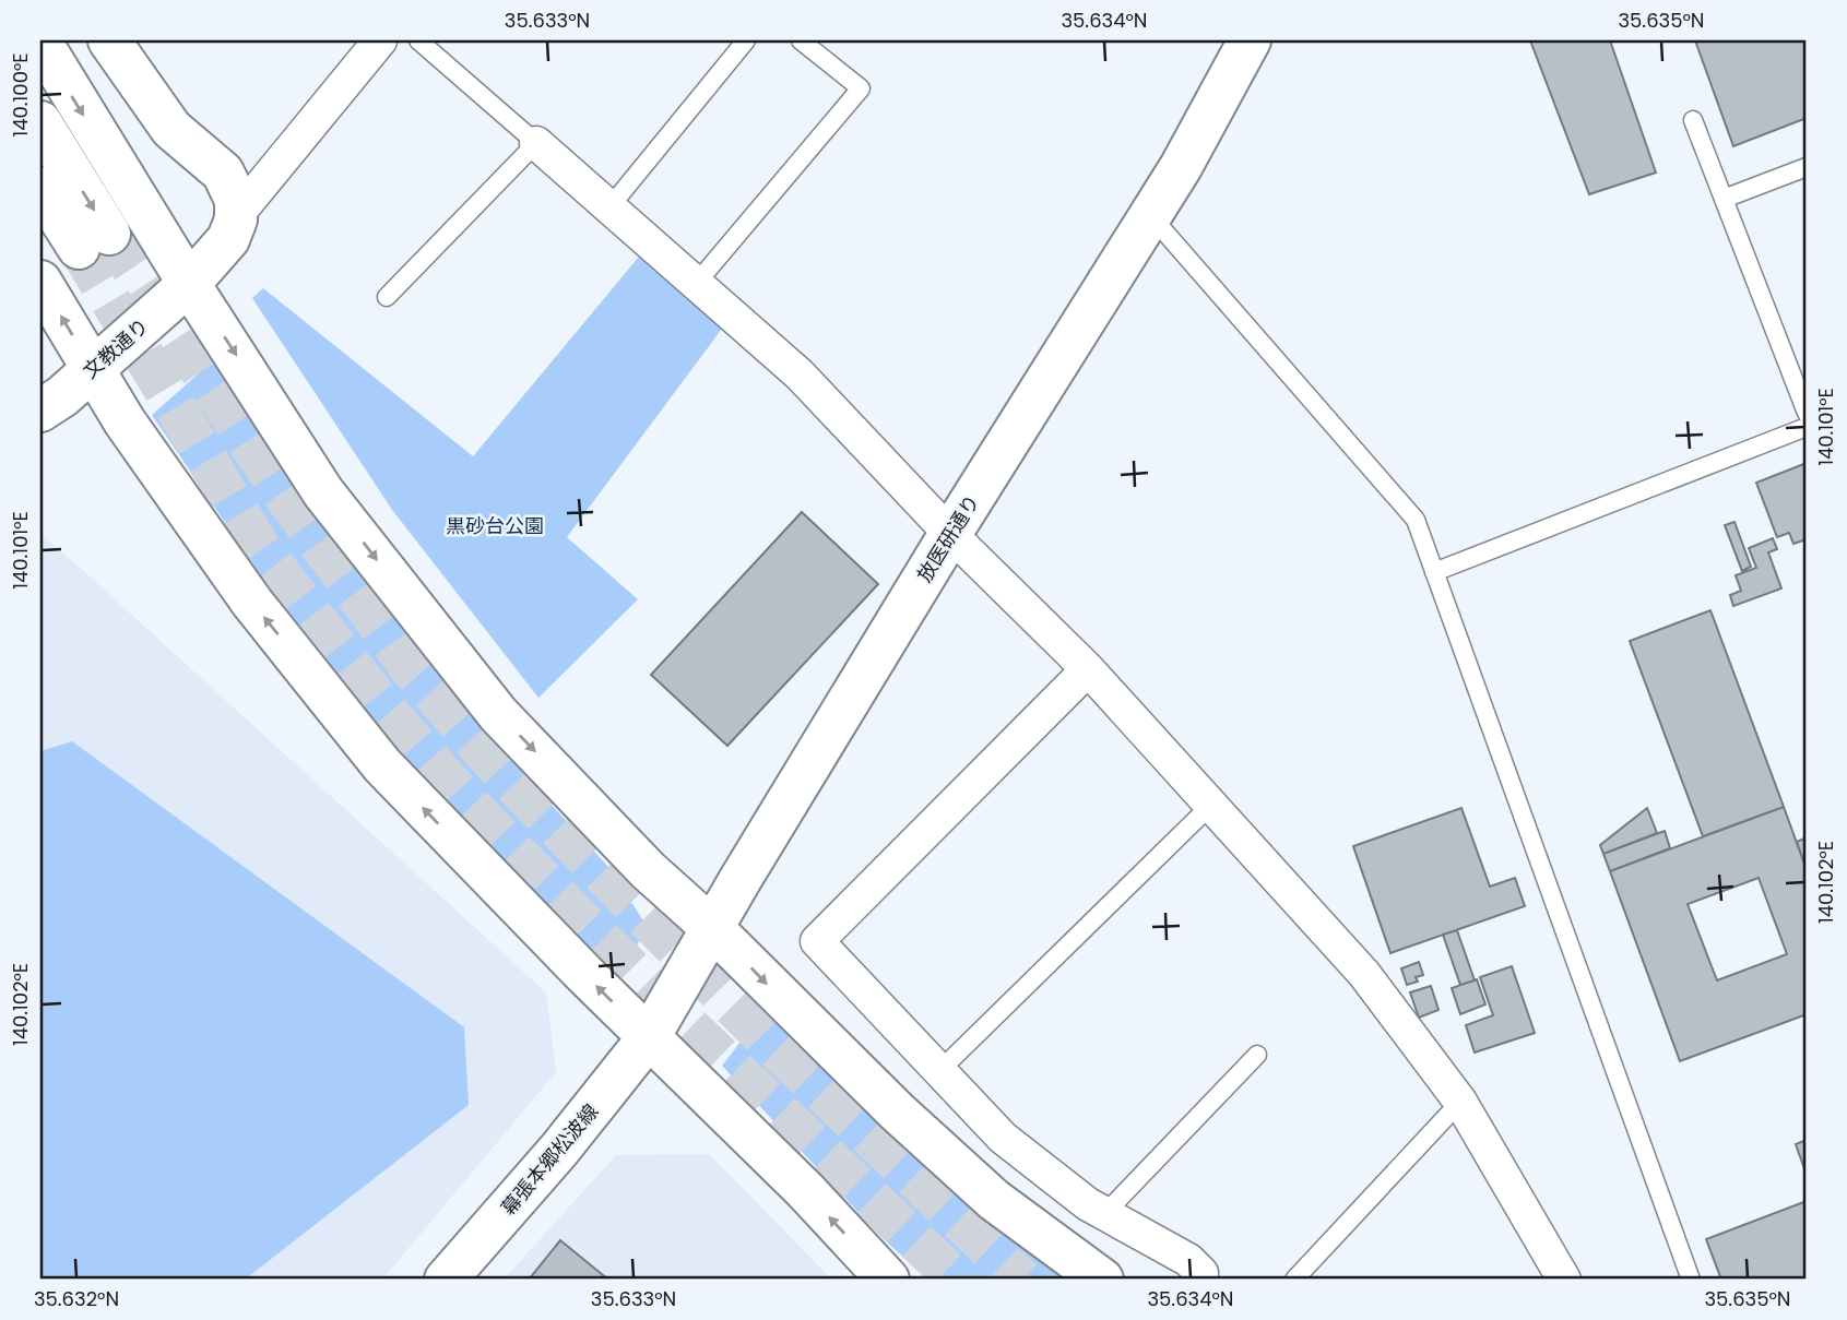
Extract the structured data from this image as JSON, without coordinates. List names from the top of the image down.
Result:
{
  "streets": {
    "street": ["文教通り", "放医研通り", "幕張本郷松波線"]
  },
  "crossings": [
    ["放医研通り", "幕張本郷松波線"]
  ],
  "parks": ["黒砂台公園"],
  "coordinates": [
    "35.633°N",
    "35.634°N",
    "35.635°N",
    "140.100°E",
    "140.101°E",
    "140.102°E",
    "35.632°N"
  ]
}
